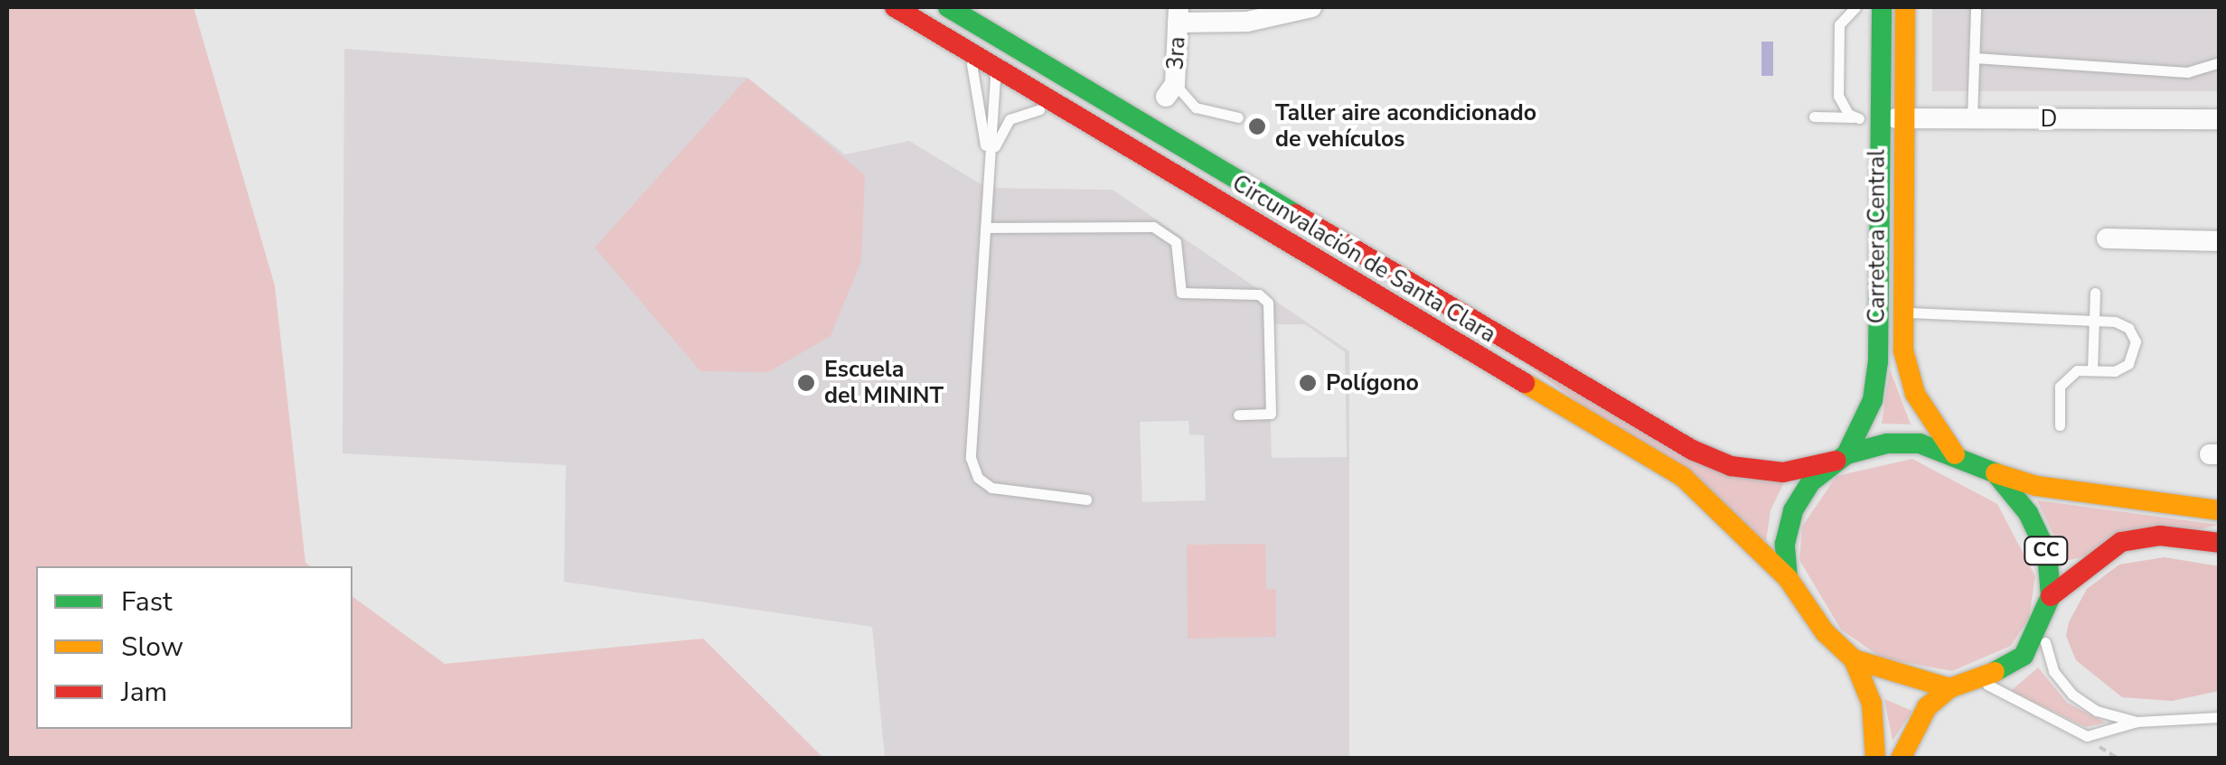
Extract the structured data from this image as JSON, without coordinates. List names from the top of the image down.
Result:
{
  "streets": {
    "main road": ["Carretera Central", "Circunvalación de Santa Clara", "CC"],
    "street": ["3ra", "D"]
  },
  "crossings": [
    ["D", "Carretera Central"],
    ["Carretera Central", "Circunvalación de Santa Clara"],
    ["Carretera Central", "CC"],
    ["Circunvalación de Santa Clara", "CC"]
  ],
  "places": ["Taller aire acondicionado de vehículos", "Escuela del MININT", "Polígono"],
  "legend": ["Fast", "Slow", "Jam"]
}
